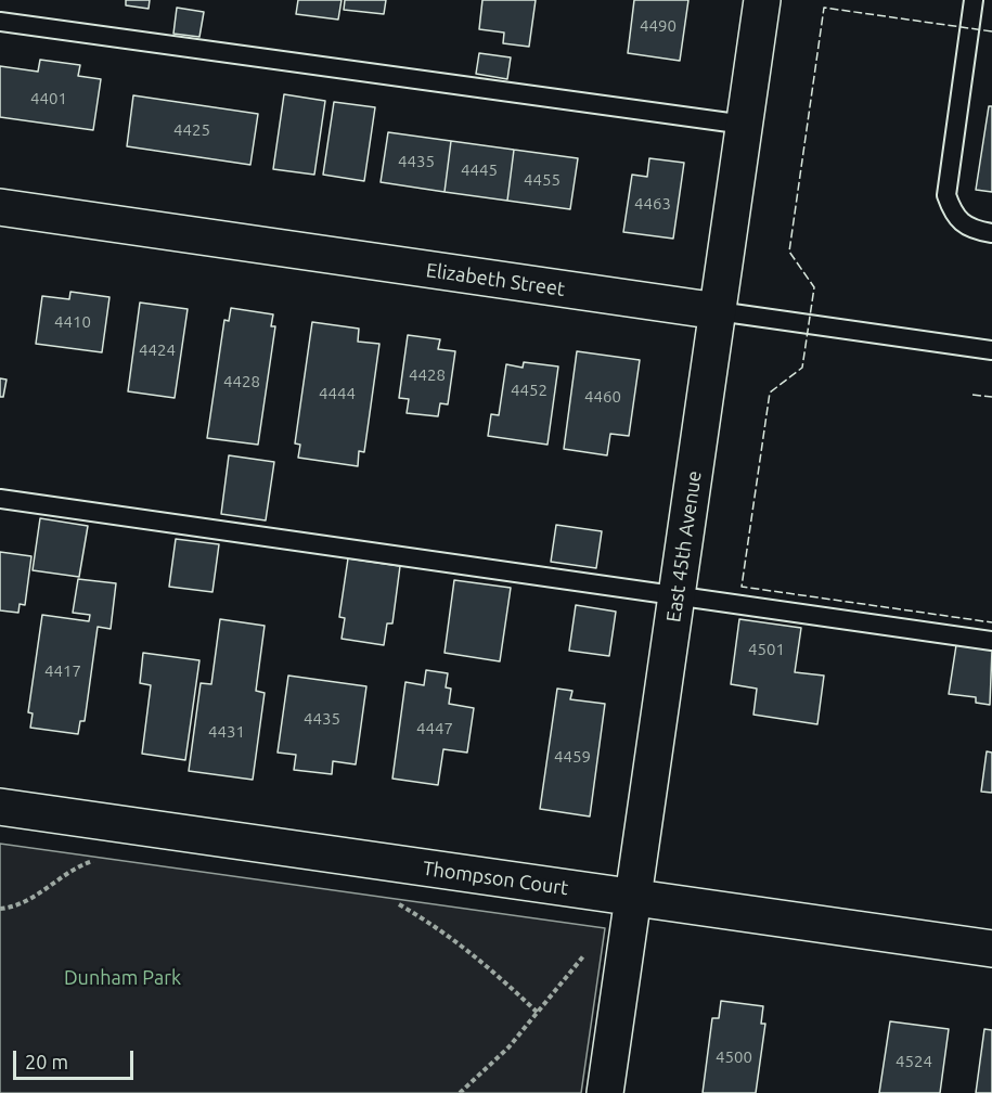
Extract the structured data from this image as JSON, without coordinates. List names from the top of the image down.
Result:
{
  "streets": {
    "street": ["Elizabeth Street", "East 45th Avenue", "Thompson Court"]
  },
  "crossings": [
    ["Elizabeth Street", "East 45th Avenue"],
    ["East 45th Avenue", "Thompson Court"]
  ],
  "parks": ["Dunham Park"],
  "house_numbers": [
    "4490",
    "4401",
    "4425",
    "4435",
    "4445",
    "4455",
    "4463",
    "4410",
    "4424",
    "4428",
    "4428",
    "4452",
    "4444",
    "4460",
    "4501",
    "4417",
    "4435",
    "4447",
    "4431",
    "4459",
    "4500",
    "4524"
  ],
  "scale_bar": "20 m"
}
